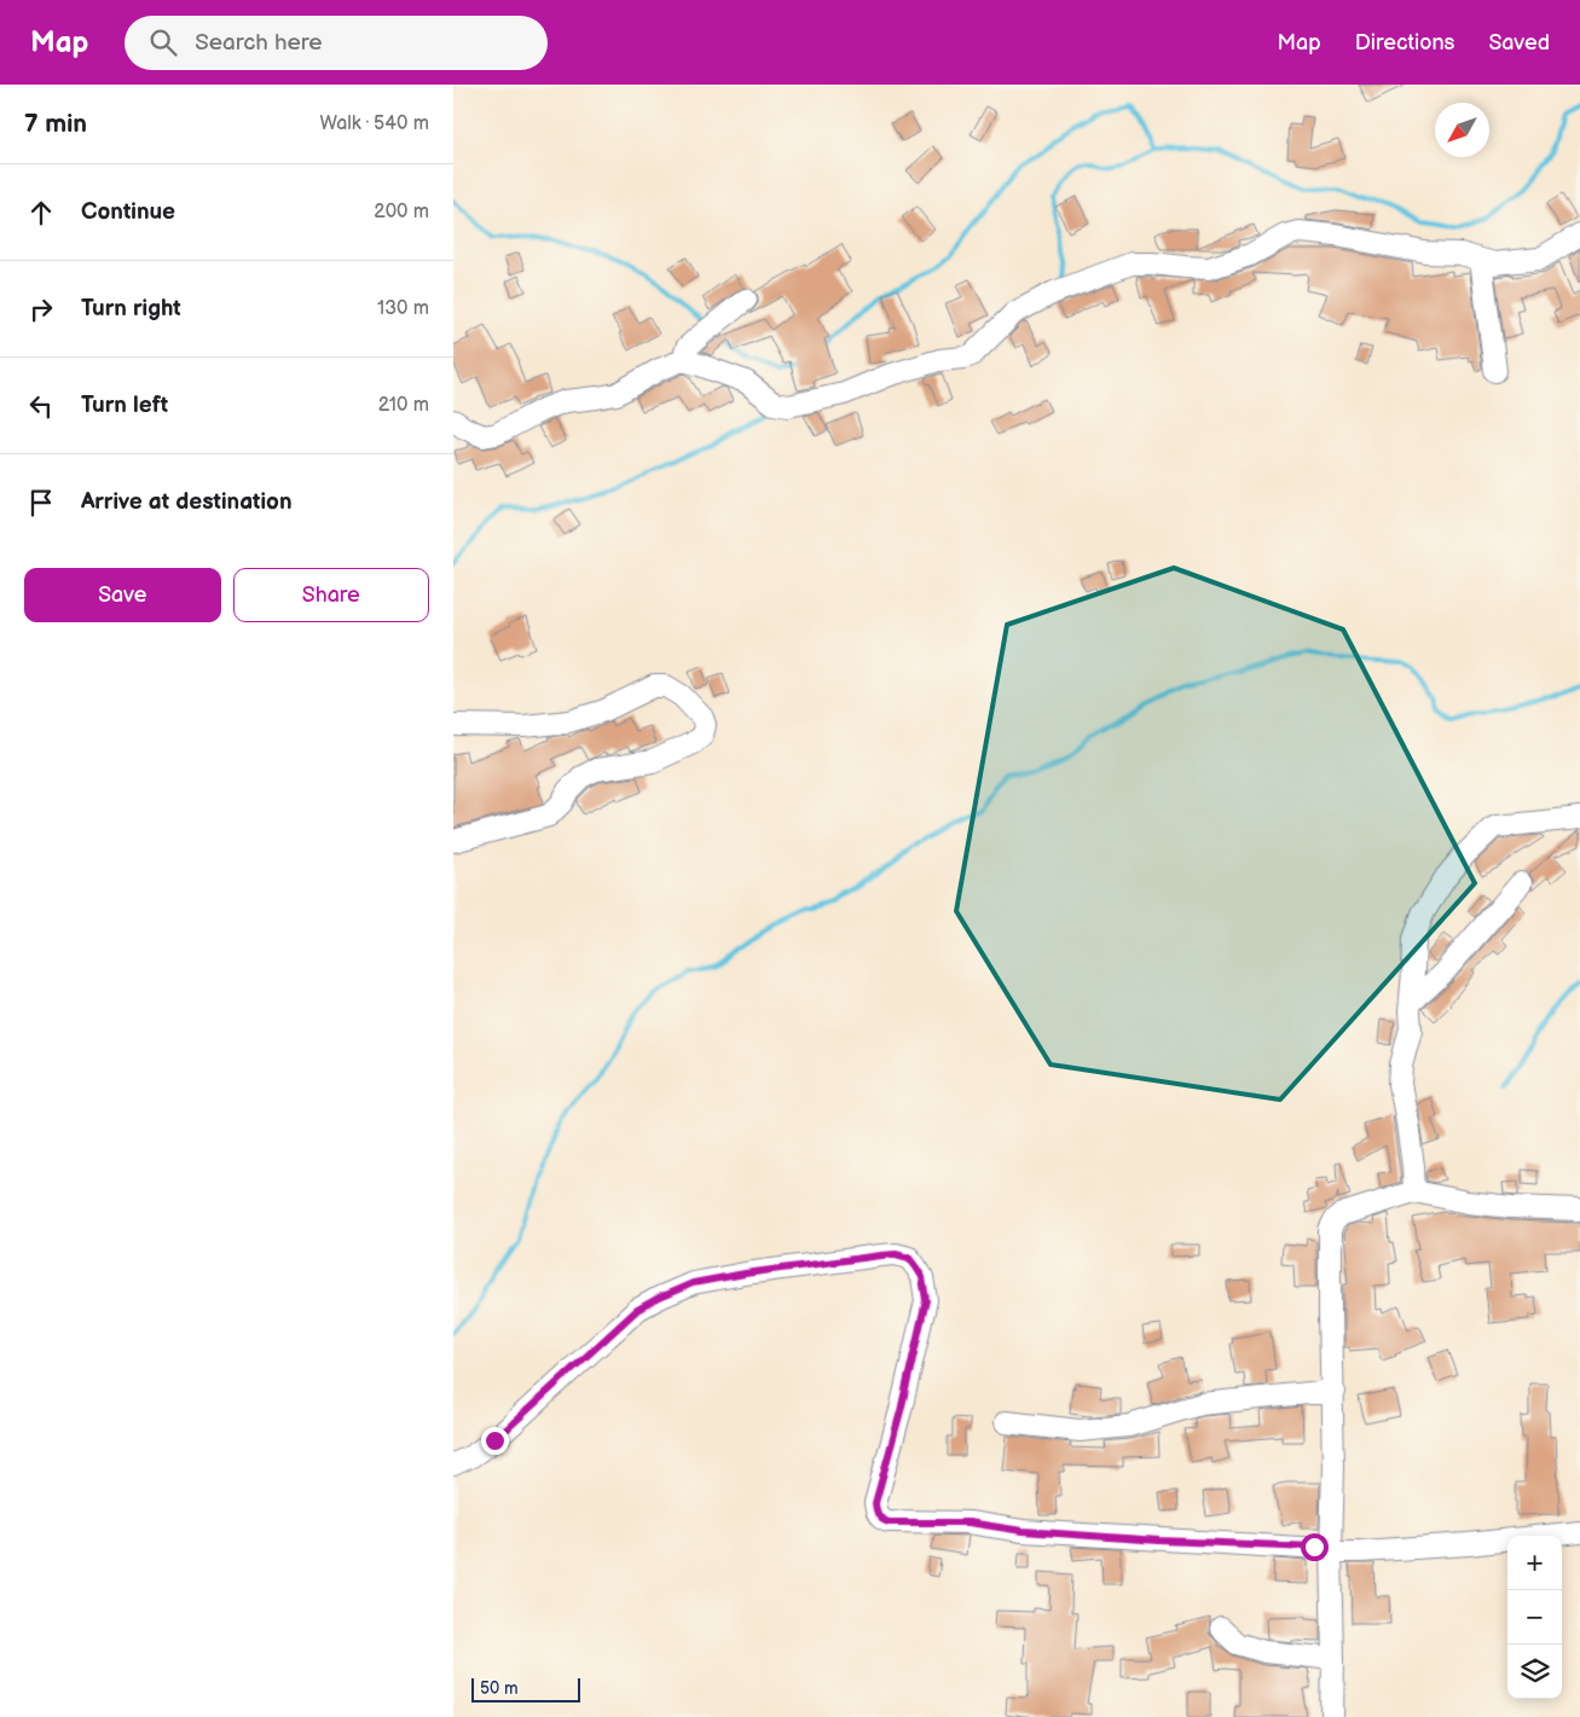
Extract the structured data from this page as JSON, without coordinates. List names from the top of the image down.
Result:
{
  "scale_bar": "50 m",
  "north": "bottom left",
  "page": {
    "header": "Map",
    "search": "Search here",
    "nav": ["Map", "Directions", "Saved"],
    "heading": ["7 min", "Walk · 540 m"],
    "list": [
      ["Continue", "200 m"],
      ["Turn right", "130 m"],
      ["Turn left", "210 m"],
      "Arrive at destination"
    ],
    "buttons": ["Save", "Share"],
    "map_buttons": ["+", "−"],
    "scale": "50 m"
  }
}
